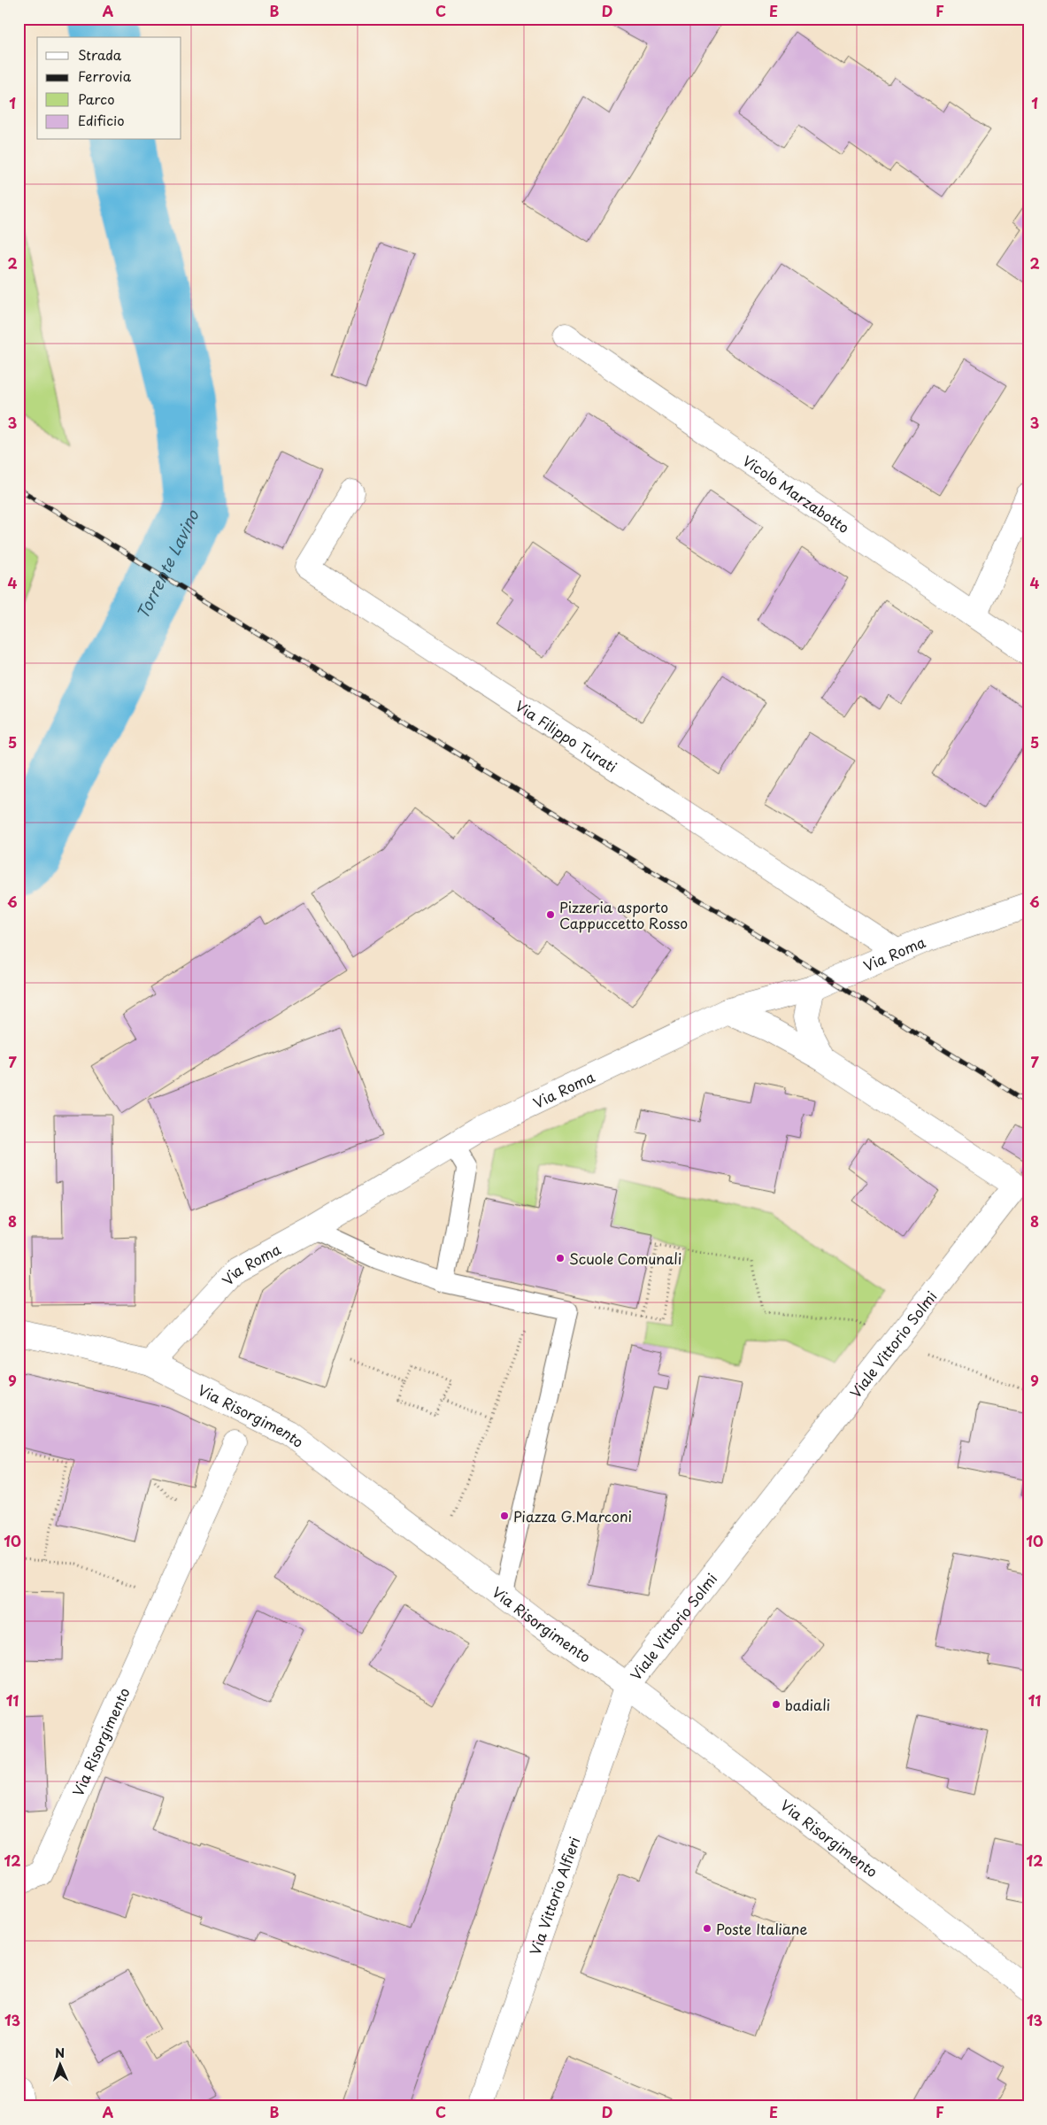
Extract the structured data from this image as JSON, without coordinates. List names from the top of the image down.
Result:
{
  "streets": {
    "street": [
      "Vicolo Marzabotto",
      "Via Filippo Turati",
      "Via Roma",
      "Viale Vittorio Solmi",
      "Via Risorgimento",
      "Via Vittorio Alfieri"
    ]
  },
  "crossings": [
    ["Via Filippo Turati", "Via Roma"],
    ["Via Roma", "Viale Vittorio Solmi"],
    ["Via Roma", "Via Risorgimento"],
    ["Viale Vittorio Solmi", "Via Risorgimento"],
    ["Viale Vittorio Solmi", "Via Vittorio Alfieri"],
    ["Via Risorgimento", "Via Vittorio Alfieri"]
  ],
  "water": ["Torrente Lavino"],
  "places": [
    "Pizzeria asporto Cappuccetto Rosso",
    "Scuole Comunali",
    "Piazza G.Marconi",
    "badiali",
    "Poste Italiane"
  ],
  "legend": [
    "Strada",
    "Ferrovia",
    "Parco",
    "Edificio"
  ],
  "north": "top",
  "grid": {
    "columns": [
      "A",
      "B",
      "C",
      "D",
      "E",
      "F"
    ],
    "rows": [
      "1",
      "2",
      "3",
      "4",
      "5",
      "6",
      "7",
      "8",
      "9",
      "10",
      "11",
      "12",
      "13"
    ]
  }
}
